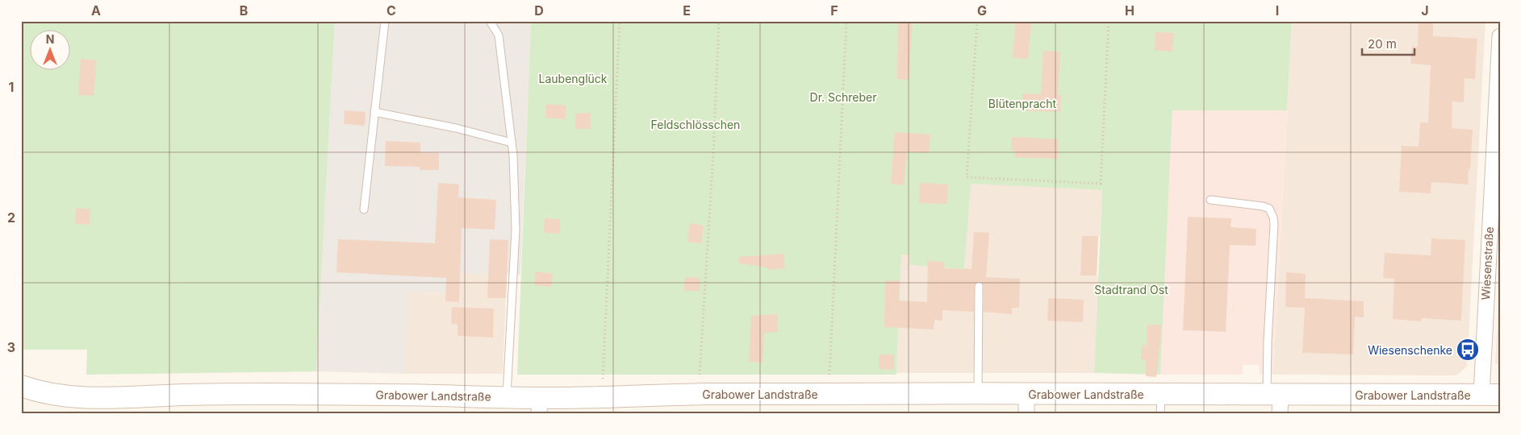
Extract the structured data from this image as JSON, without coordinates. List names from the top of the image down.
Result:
{
  "streets": {
    "main road": ["Grabower Landstraße"],
    "street": ["Wiesenstraße"]
  },
  "crossings": [
    ["Wiesenstraße", "Grabower Landstraße"]
  ],
  "parks": [
    "Laubenglück",
    "Dr. Schreber",
    "Blütenpracht",
    "Feldschlösschen",
    "Stadtrand Ost"
  ],
  "places": {
    "bus stop": ["Wiesenschenke"]
  },
  "scale_bar": "20 m",
  "north": "top",
  "grid": {
    "columns": [
      "A",
      "B",
      "C",
      "D",
      "E",
      "F",
      "G",
      "H",
      "I",
      "J"
    ],
    "rows": ["1", "2", "3"]
  }
}
